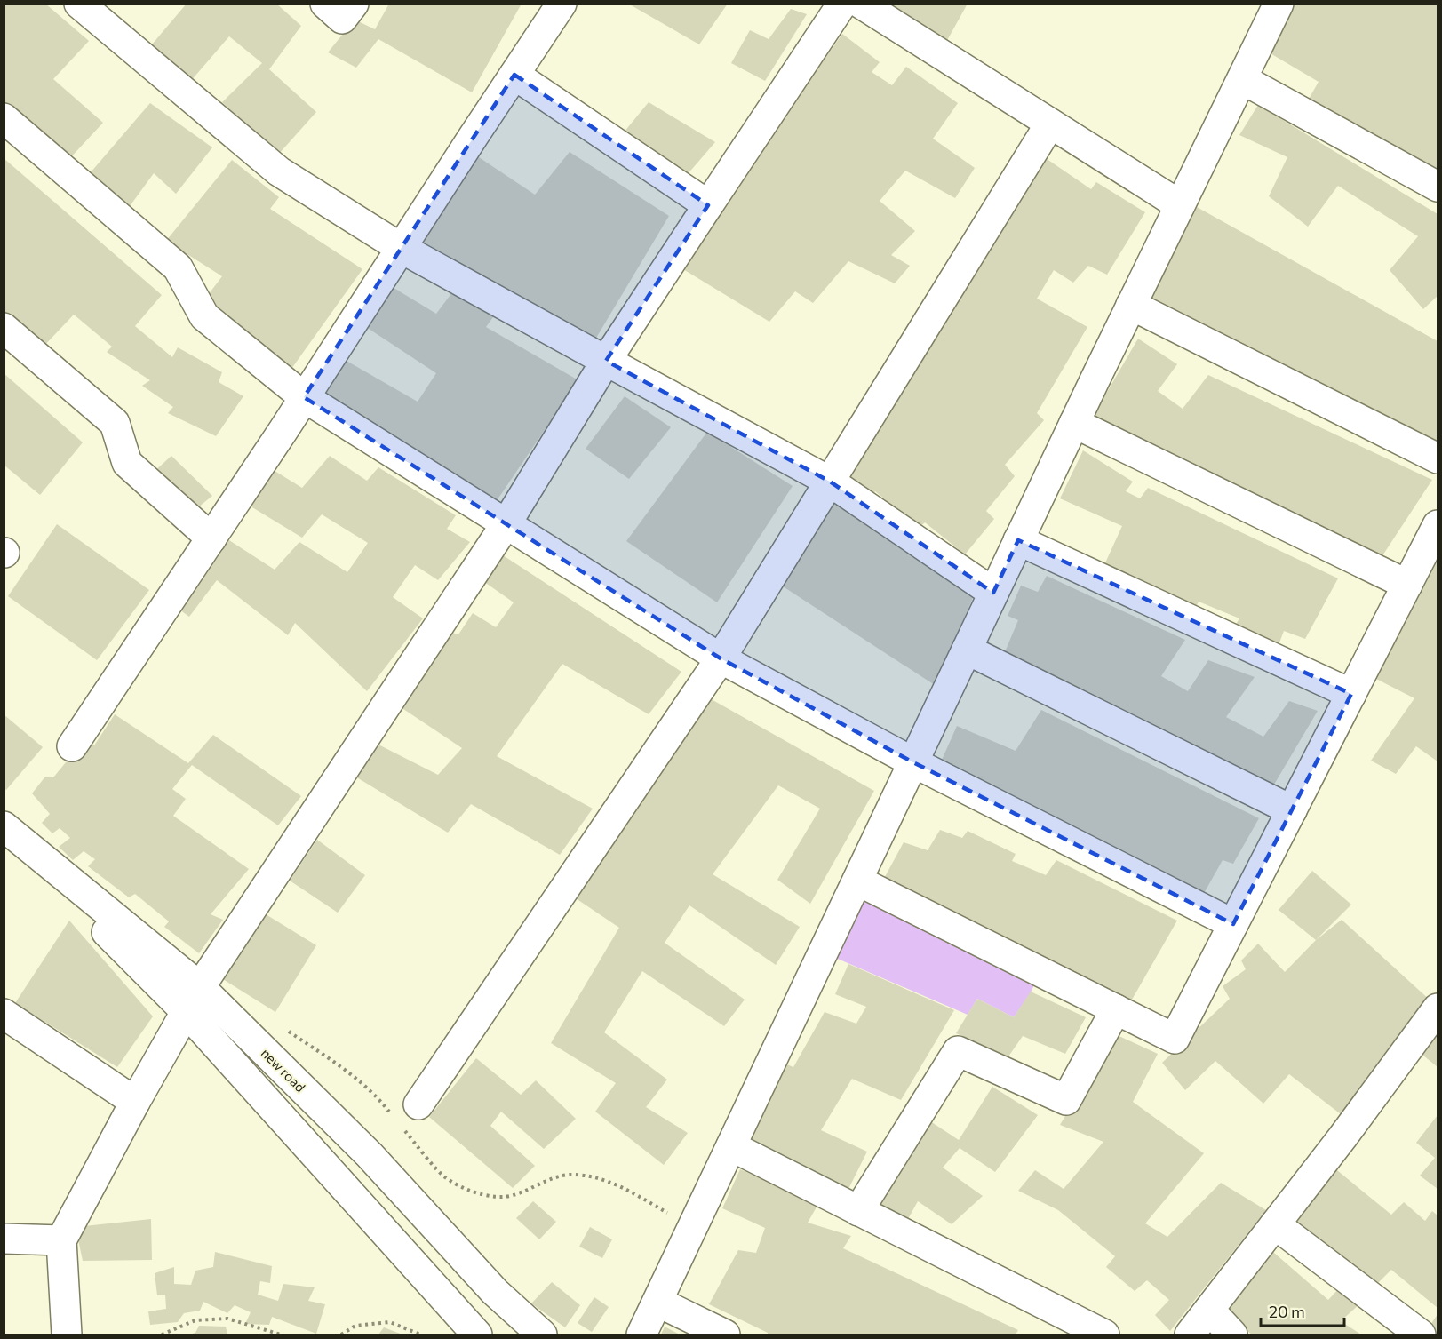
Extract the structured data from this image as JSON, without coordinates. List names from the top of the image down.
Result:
{
  "streets": {
    "street": ["new road"]
  },
  "scale_bar": "20 m"
}
